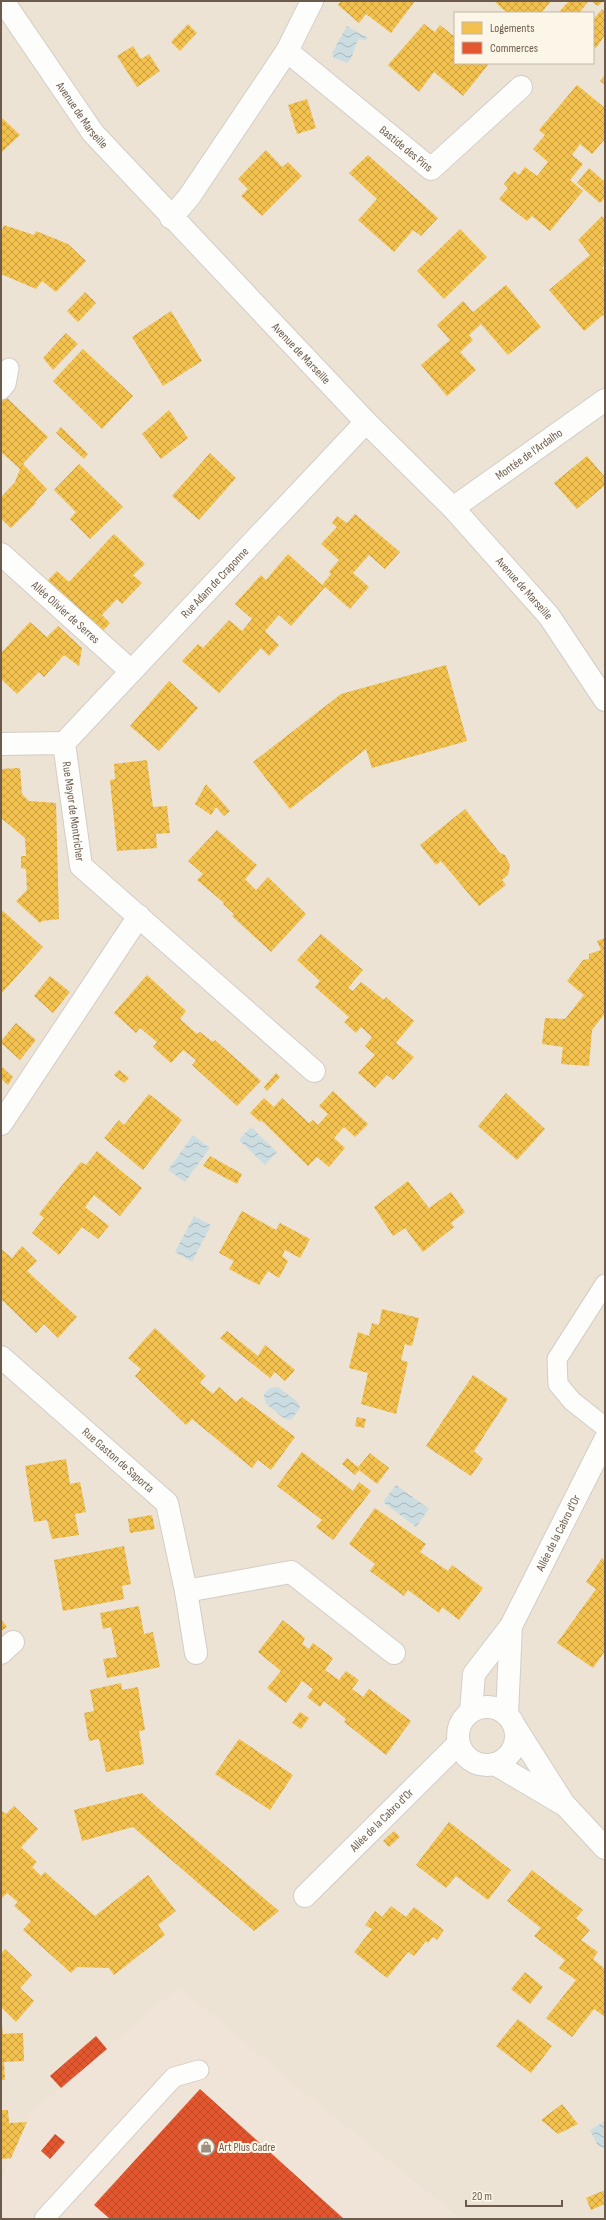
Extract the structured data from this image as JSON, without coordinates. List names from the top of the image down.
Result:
{
  "streets": {
    "street": [
      "Avenue de Marseille",
      "Bastide des Pins",
      "Montée de l'Ardalho",
      "Rue Adam de Craponne",
      "Allée Olivier de Serres",
      "Rue Mayor de Montricher",
      "Rue Gaston de Saporta",
      "Allée de la Cabro d'Or"
    ]
  },
  "crossings": [
    ["Avenue de Marseille", "Montée de l'Ardalho"],
    ["Avenue de Marseille", "Rue Adam de Craponne"],
    ["Rue Adam de Craponne", "Allée Olivier de Serres"],
    ["Rue Adam de Craponne", "Rue Mayor de Montricher"]
  ],
  "places": {
    "shop": ["Art Plus Cadre"]
  },
  "legend": ["Logements", "Commerces"],
  "scale_bar": "20 m"
}
